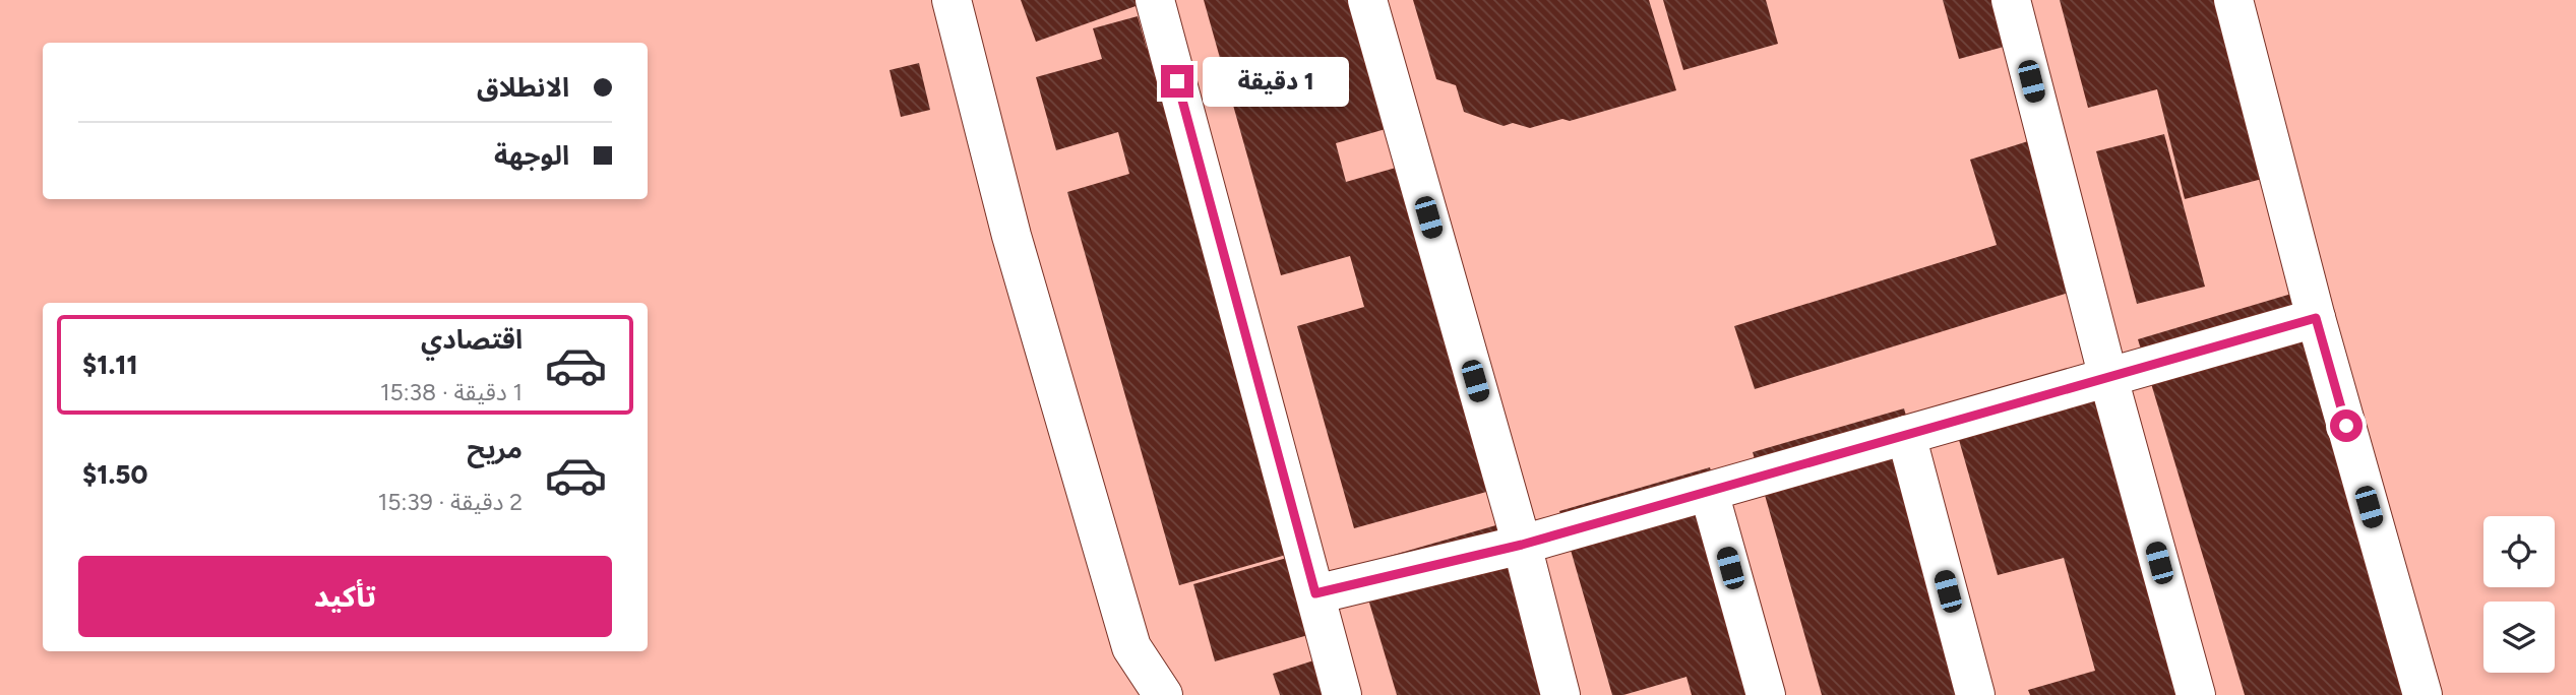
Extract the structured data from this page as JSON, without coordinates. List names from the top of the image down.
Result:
{
  "page": {
    "banner": ["الانطلاق", "الوجهة"],
    "bubble": "1 دقيقة",
    "list": [
      {
        "name": "اقتصادي",
        "note": "1 دقيقة · 15:38",
        "value": "$1.11"
      },
      {
        "name": "مريح",
        "note": "2 دقيقة · 15:39",
        "value": "$1.50"
      }
    ],
    "buttons": "تأكيد"
  }
}
